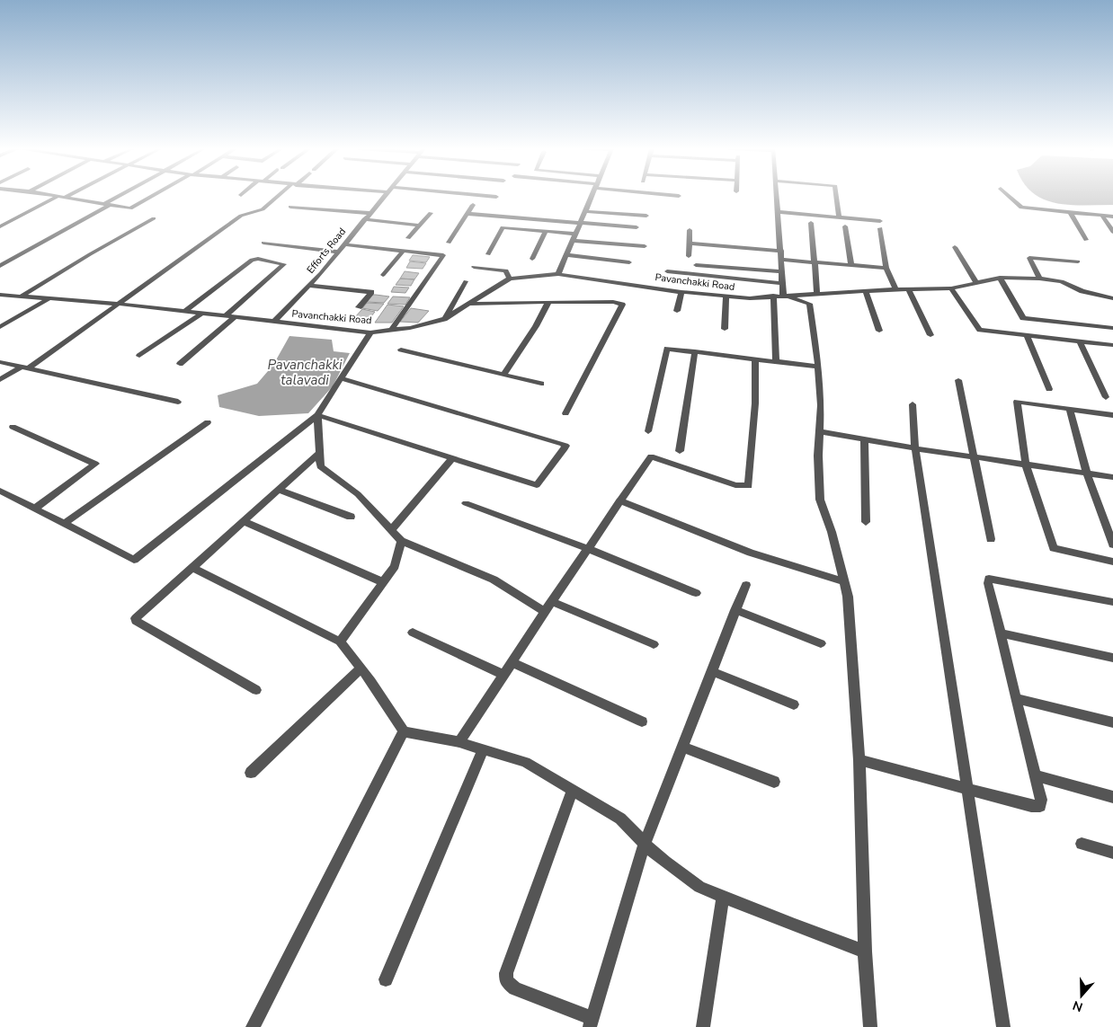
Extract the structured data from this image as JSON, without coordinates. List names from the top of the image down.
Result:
{
  "streets": {
    "street": ["Efforts Road", "Pavanchakki Road"]
  },
  "crossings": [
    ["Efforts Road", "Pavanchakki Road"]
  ],
  "water": ["Pavanchakki talavadi"],
  "north": "bottom"
}
